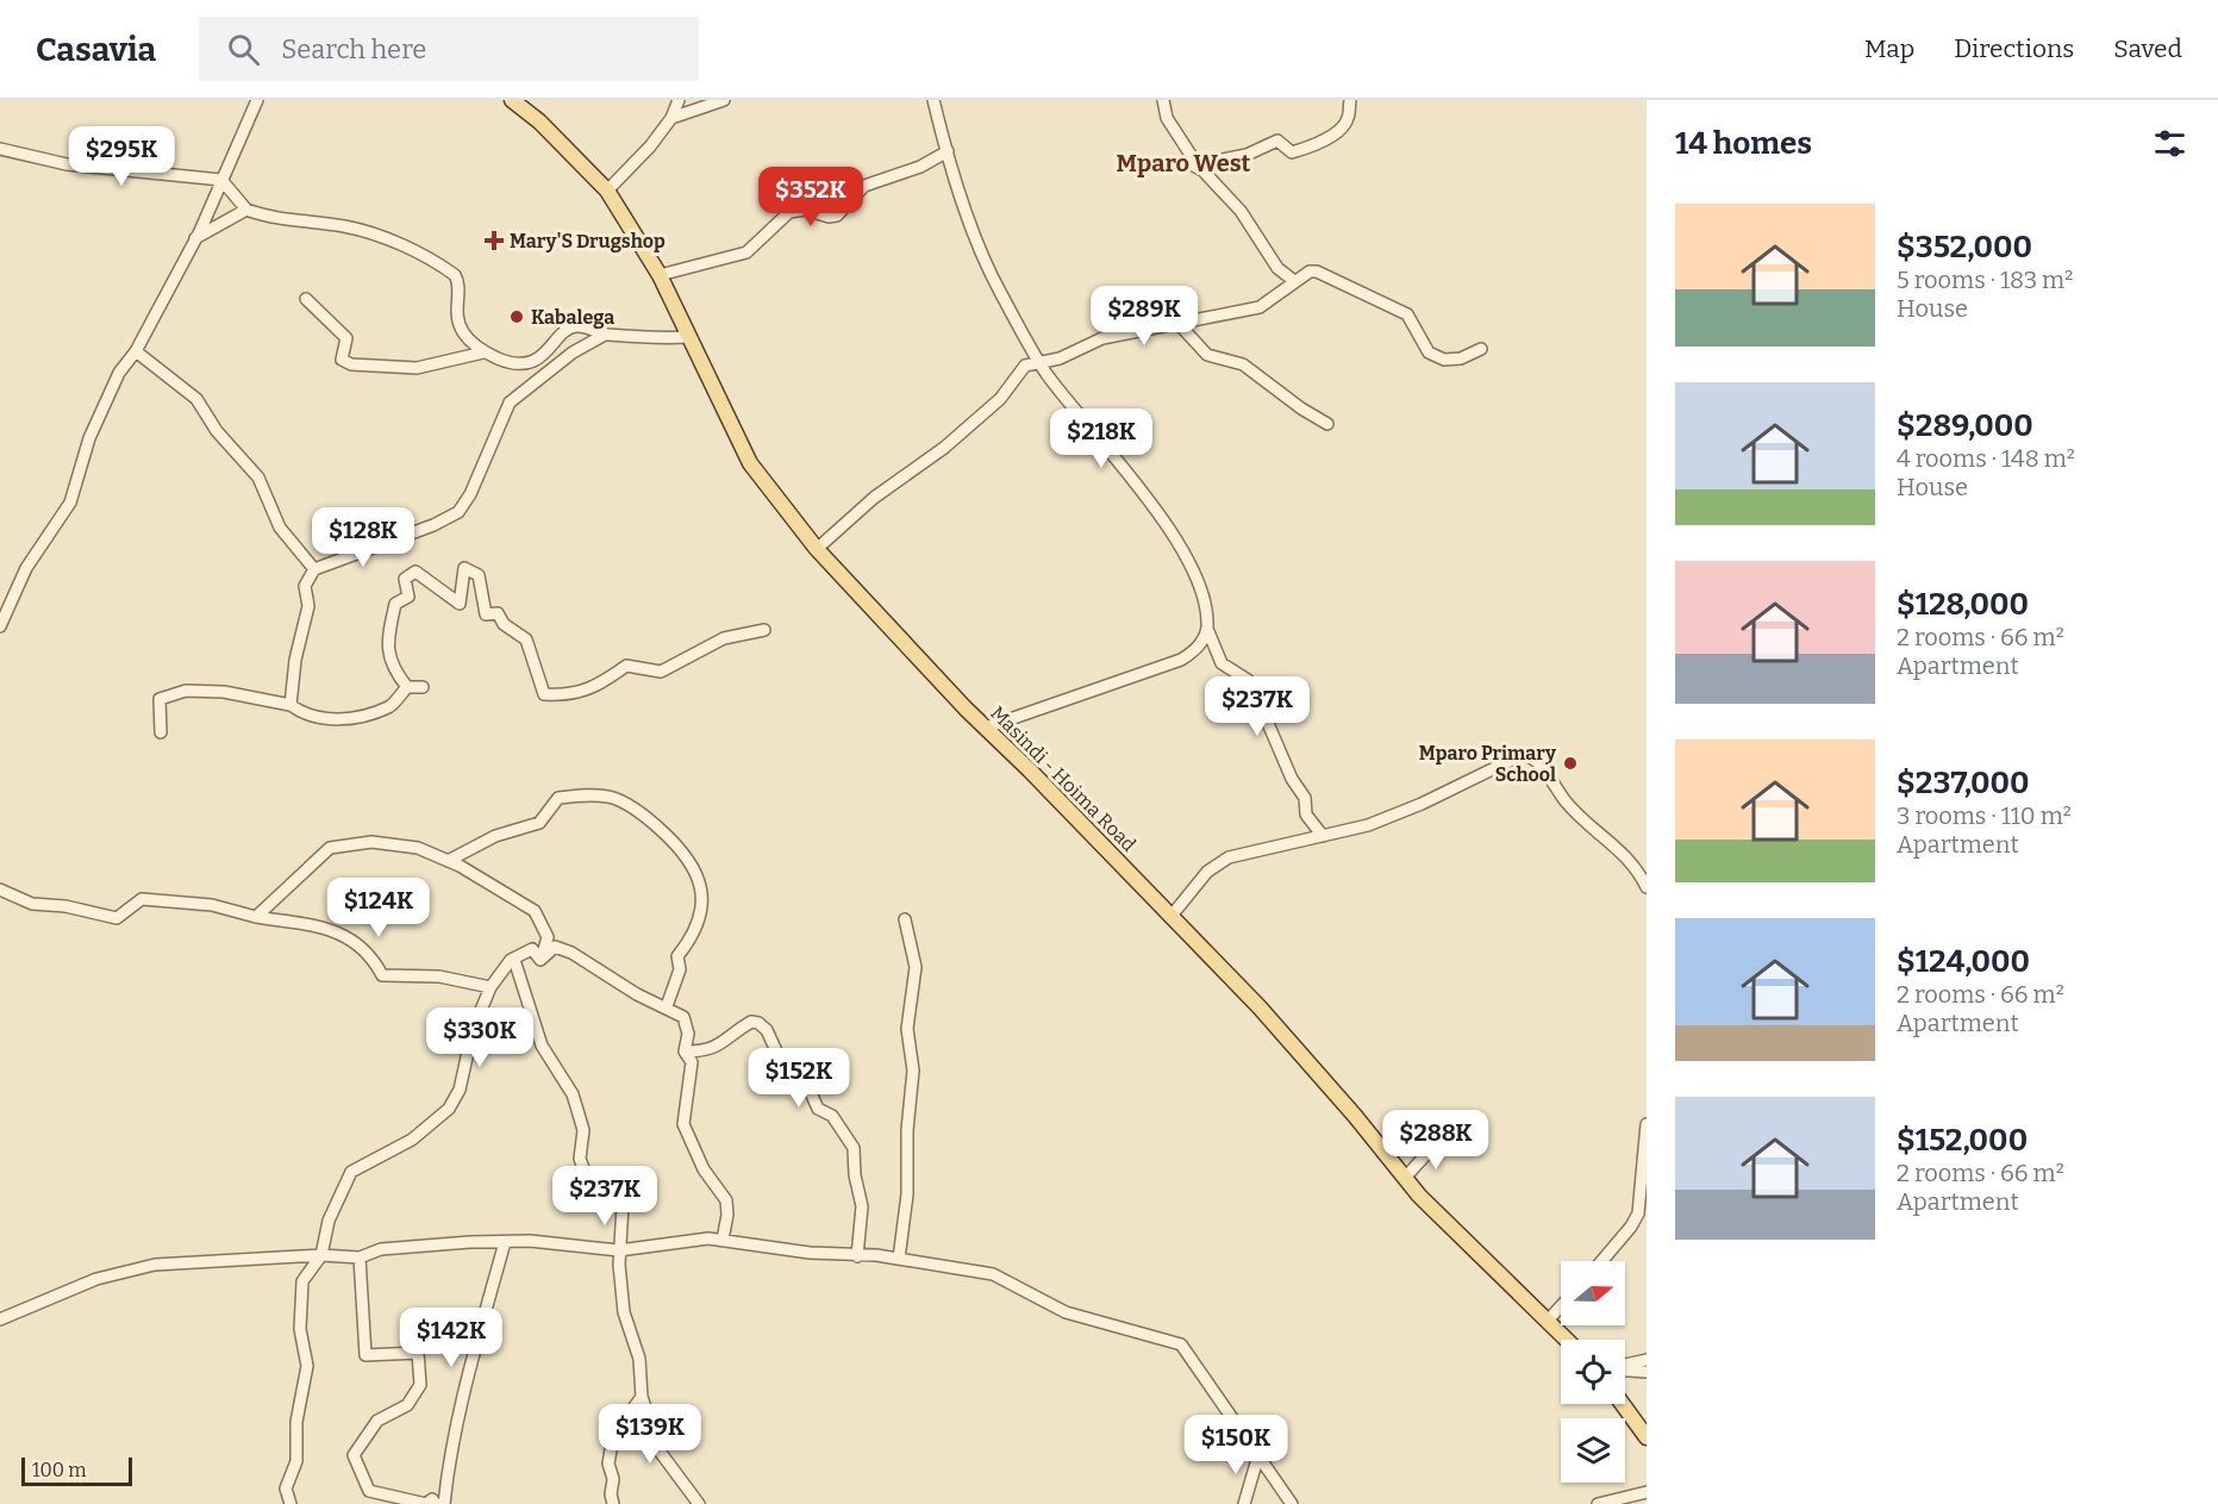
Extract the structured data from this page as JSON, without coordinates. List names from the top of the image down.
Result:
{
  "streets": {
    "main road": ["Masindi - Hoima Road"]
  },
  "districts": ["Mparo West"],
  "places": {
    "health": ["Mary'S Drugshop"],
    "other": ["Kabalega", "Mparo Primary School"]
  },
  "scale_bar": "100 m",
  "north": "right",
  "page": {
    "header": "Casavia",
    "search": "Search here",
    "nav": ["Map", "Directions", "Saved"],
    "heading": "14 homes",
    "price": [
      "$295K",
      "$352K",
      "$289K",
      "$218K",
      "$128K",
      "$237K",
      "$124K",
      "$330K",
      "$152K",
      "$288K",
      "$237K",
      "$142K",
      "$139K",
      "$150K"
    ],
    "list": [
      {
        "name": "$352,000",
        "note": "5 rooms · 183 m² · House"
      },
      {
        "name": "$289,000",
        "note": "4 rooms · 148 m² · House"
      },
      {
        "name": "$128,000",
        "note": "2 rooms · 66 m² · Apartment"
      },
      {
        "name": "$237,000",
        "note": "3 rooms · 110 m² · Apartment"
      },
      {
        "name": "$124,000",
        "note": "2 rooms · 66 m² · Apartment"
      },
      {
        "name": "$152,000",
        "note": "2 rooms · 66 m² · Apartment"
      }
    ],
    "scale": "100 m"
  }
}
